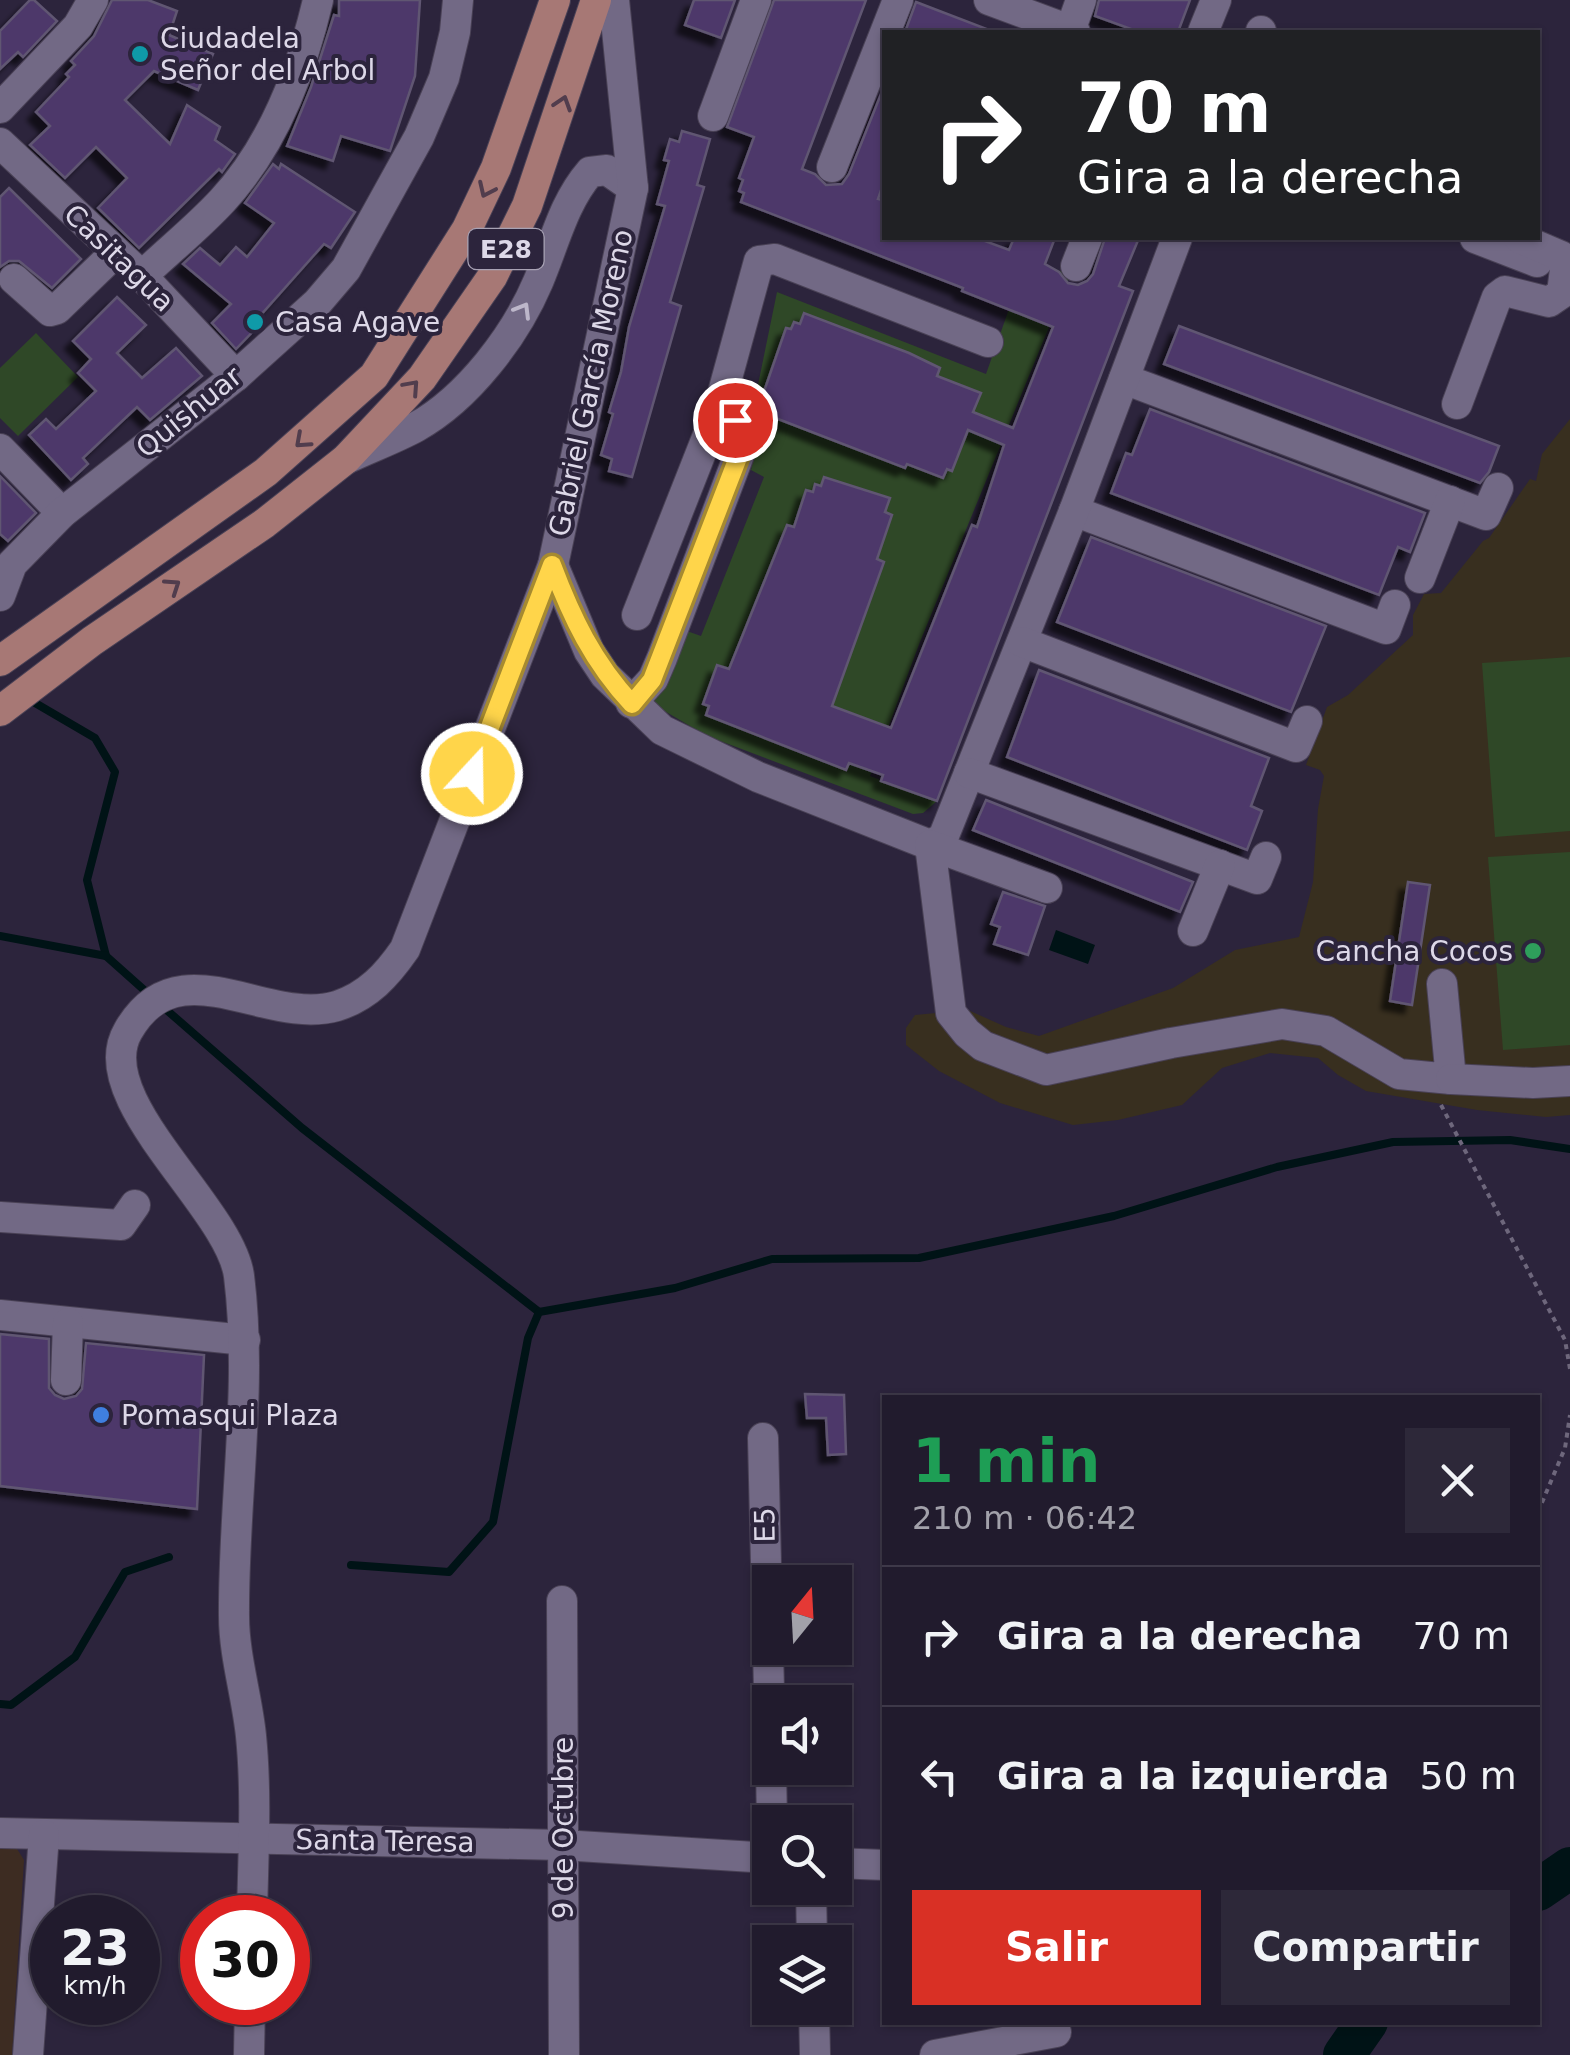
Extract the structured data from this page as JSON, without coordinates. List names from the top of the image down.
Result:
{
  "streets": {
    "main road": ["E28"],
    "street": [
      "Casitagua",
      "Gabriel García Moreno",
      "Quishuar",
      "E5",
      "9 de Octubre",
      "Santa Teresa"
    ]
  },
  "crossings": [
    ["Casitagua", "Quishuar"],
    ["Gabriel García Moreno", "Santa Teresa"],
    ["9 de Octubre", "Santa Teresa"]
  ],
  "places": [
    "Ciudadela Señor del Arbol",
    "Casa Agave",
    "Cancha Cocos",
    "Pomasqui Plaza"
  ],
  "north": "top",
  "page": {
    "turn": ["70 m", "Gira a la derecha"],
    "heading": ["1 min", "210 m · 06:42"],
    "list": [
      {
        "name": "Gira a la derecha",
        "value": "70 m"
      },
      {
        "name": "Gira a la izquierda",
        "value": "50 m"
      }
    ],
    "buttons": ["Salir", "Compartir"],
    "speed": "23 km/h",
    "limit": "30"
  }
}
